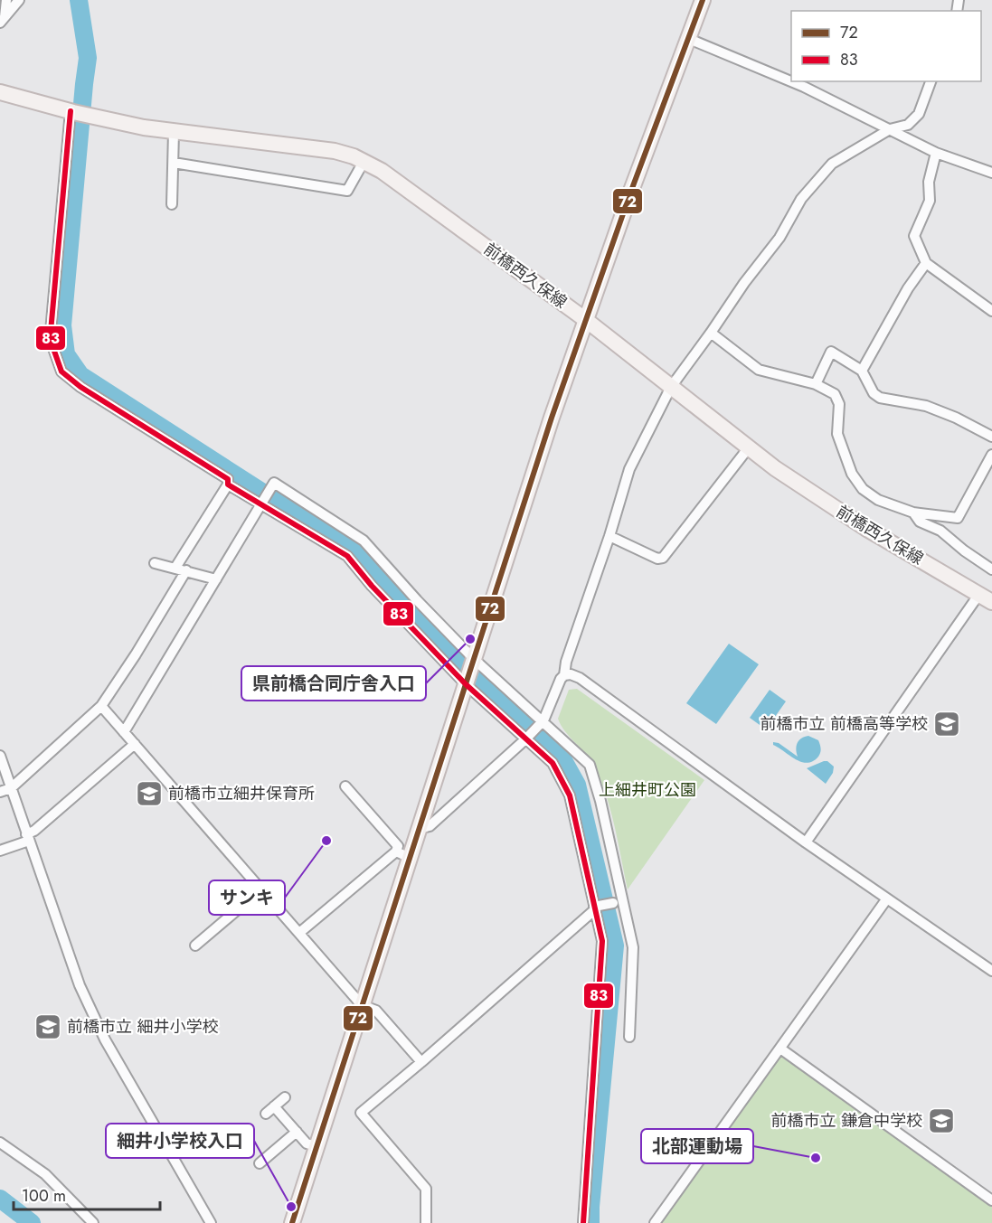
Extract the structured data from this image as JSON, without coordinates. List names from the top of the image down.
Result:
{
  "streets": {
    "main road": ["前橋西久保線"]
  },
  "parks": ["上細井町公園"],
  "places": {
    "other": [
      "県前橋合同庁舎入口",
      "サンキ",
      "北部運動場",
      "細井小学校入口"
    ],
    "school or university": [
      "前橋市立 前橋高等学校",
      "前橋市立細井保育所",
      "前橋市立 細井小学校",
      "前橋市立 鎌倉中学校"
    ]
  },
  "lines": ["transit line 72", "transit line 83"],
  "legend": ["72", "83"],
  "scale_bar": "100 m"
}
